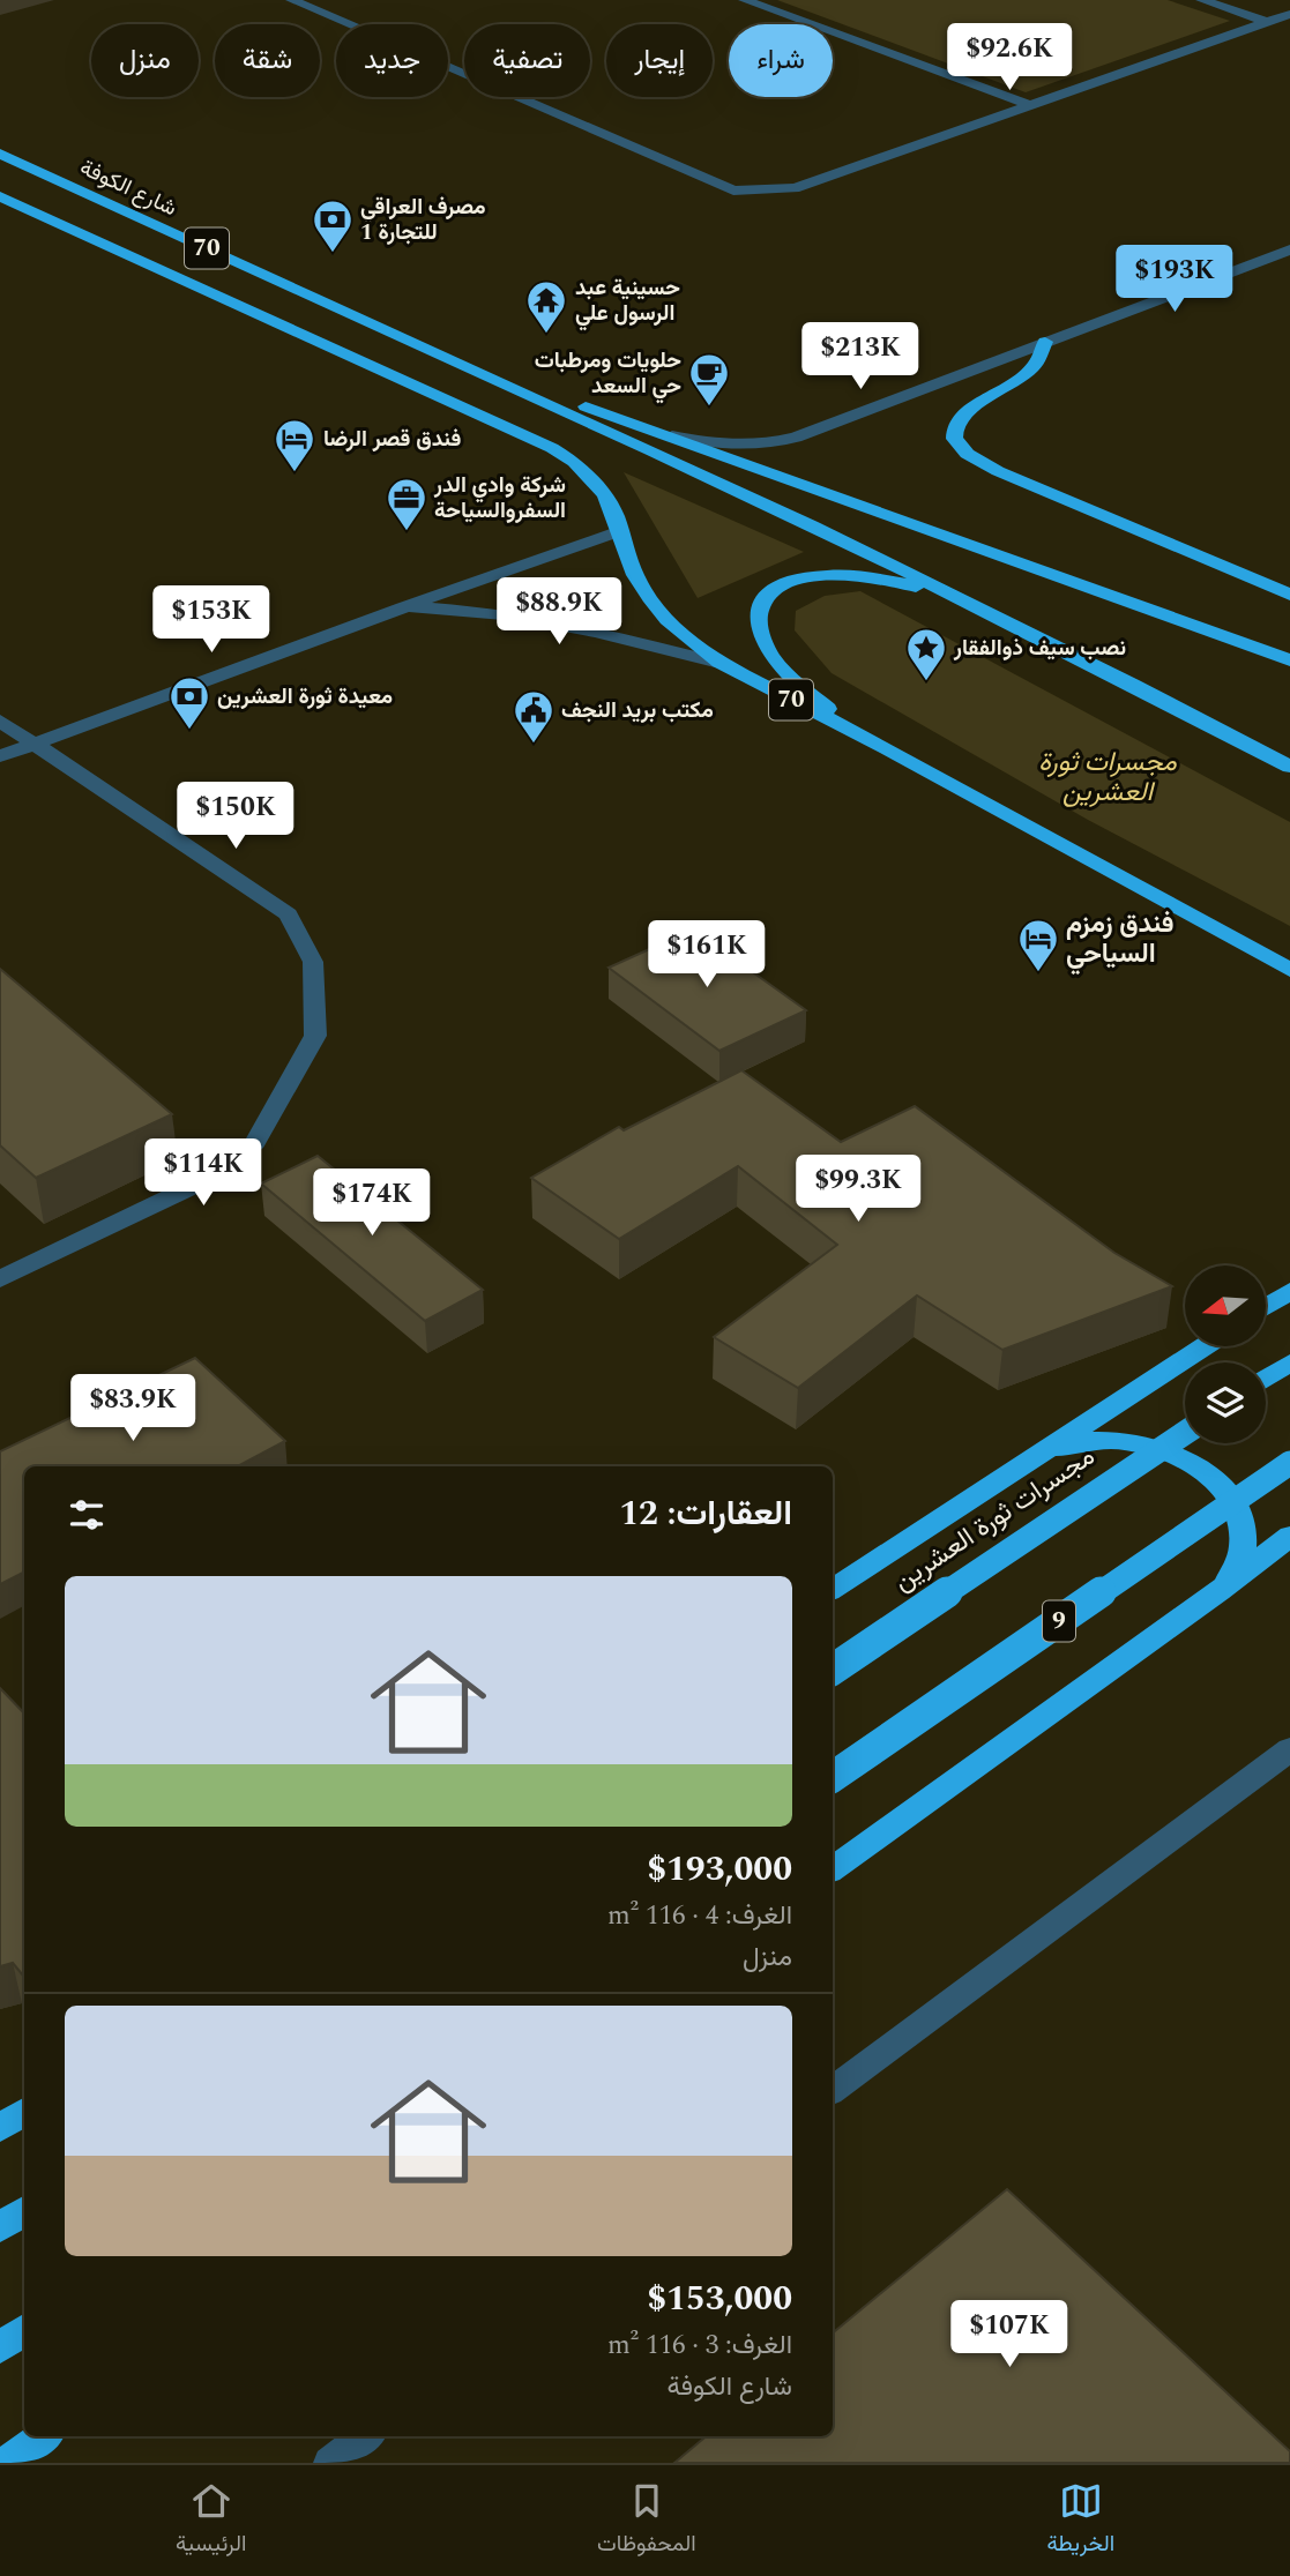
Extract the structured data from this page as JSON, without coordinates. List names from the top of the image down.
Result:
{
  "streets": {
    "highway": [
      "شارع الكوفة",
      "70",
      "مجسرات ثورة العشرين",
      "9"
    ]
  },
  "crossings": [
    ["شارع الكوفة", "70"]
  ],
  "parks": ["مجسرات ثورة العشرين"],
  "places": {
    "bank": ["مصرف العراقي للتجارة 1", "معيدة ثورة العشرين"],
    "temple": ["حسينية عبد الرسول علي"],
    "cafe": ["حلويات ومرطبات حي السعد"],
    "hotel": ["فندق قصر الرضا", "فندق زمزم السياحي"],
    "office": ["شركة وادي الدر السفروالسياحة"],
    "place": ["نصب سيف ذوالفقار"],
    "public building": ["مكتب بريد النجف"]
  },
  "north": "left",
  "page": {
    "price": [
      "$92.6K",
      "$193K",
      "$213K",
      "$88.9K",
      "$153K",
      "$150K",
      "$161K",
      "$114K",
      "$99.3K",
      "$174K",
      "$83.9K",
      "$107K"
    ],
    "chip": [
      "شراء",
      "إيجار",
      "تصفية",
      "جديد",
      "شقة",
      "منزل"
    ],
    "heading": "العقارات: 12",
    "list": [
      {
        "name": "$193,000",
        "note": "الغرف: 4 · 116 m² · منزل"
      },
      {
        "name": "$153,000",
        "note": "الغرف: 3 · 116 m² · شارع الكوفة"
      }
    ],
    "tabs": ["الخريطة", "المحفوظات", "الرئيسية"]
  }
}
